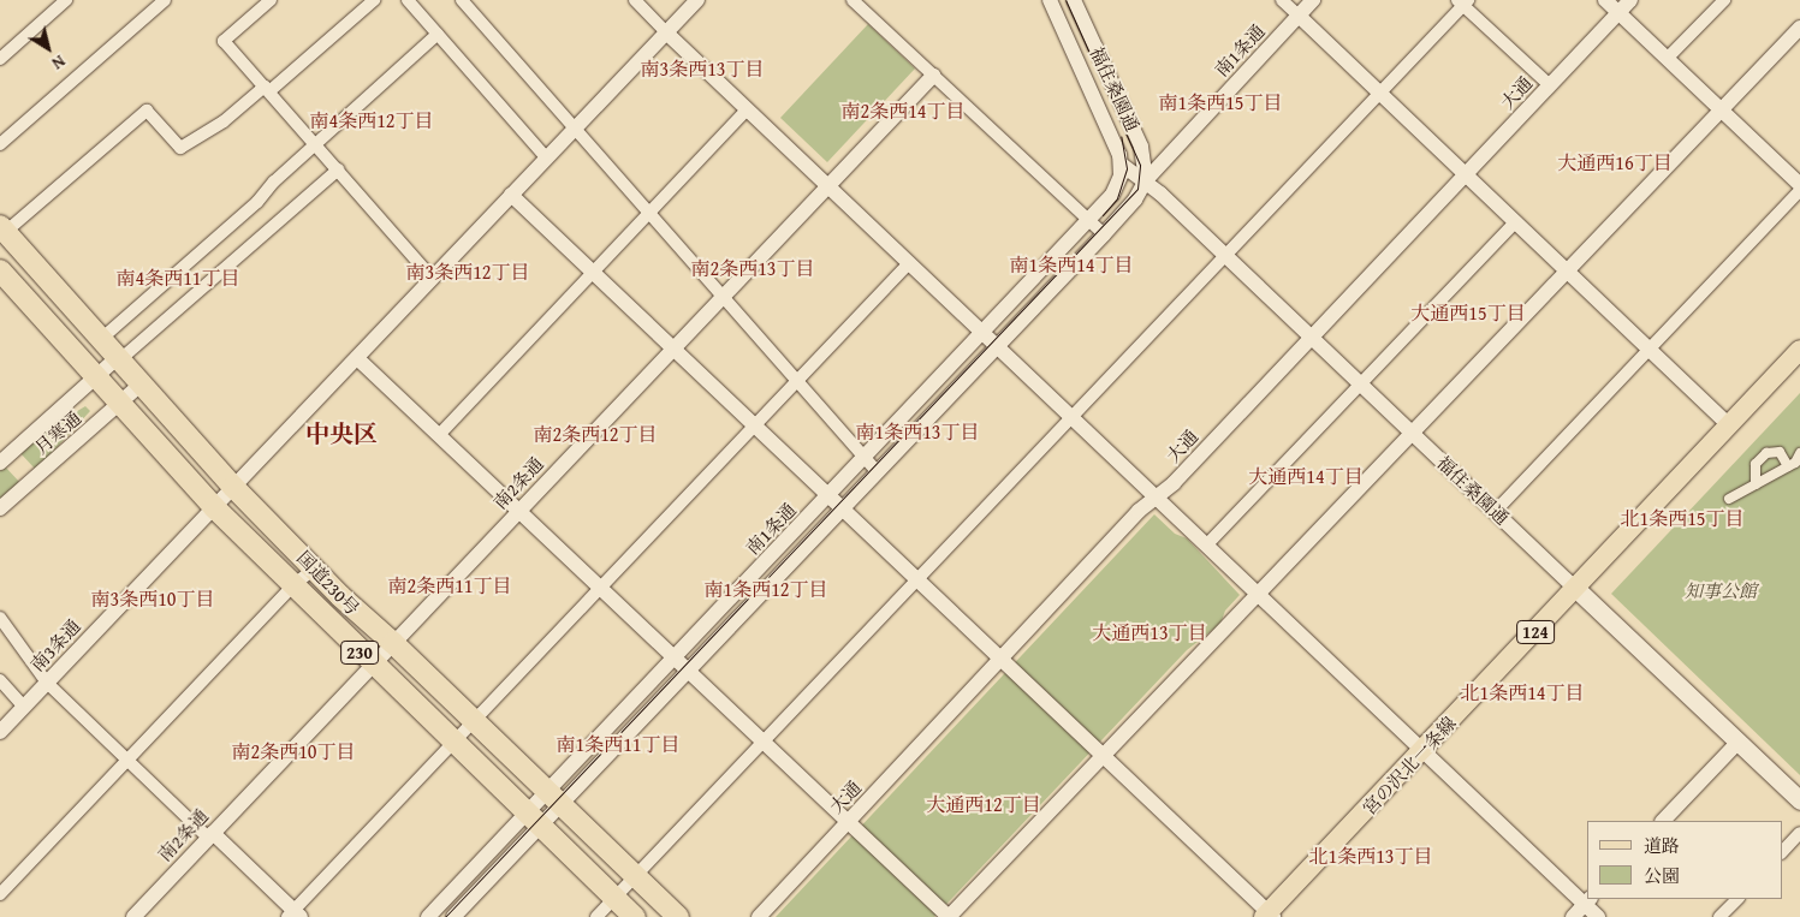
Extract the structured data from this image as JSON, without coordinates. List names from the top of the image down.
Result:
{
  "streets": {
    "highway": ["国道230号", "230"],
    "main road": ["福住桑園通", "124", "宮の沢北一条線"],
    "street": [
      "南1条通",
      "大通",
      "月寒通",
      "南2条通",
      "南3条通"
    ]
  },
  "crossings": [
    ["南1条通", "福住桑園通"],
    ["南1条通", "国道230号"],
    ["福住桑園通", "大通"],
    ["福住桑園通", "宮の沢北一条線"],
    ["月寒通", "国道230号"],
    ["南2条通", "国道230号"],
    ["国道230号", "南3条通"]
  ],
  "districts": [
    "南3条西13丁目",
    "南1条西15丁目",
    "南2条西14丁目",
    "南4条西12丁目",
    "大通西16丁目",
    "南1条西14丁目",
    "南2条西13丁目",
    "南3条西12丁目",
    "南4条西11丁目",
    "大通西15丁目",
    "南1条西13丁目",
    "中央区",
    "南2条西12丁目",
    "大通西14丁目",
    "北1条西15丁目",
    "南2条西11丁目",
    "南1条西12丁目",
    "南3条西10丁目",
    "大通西13丁目",
    "北1条西14丁目",
    "南1条西11丁目",
    "南2条西10丁目",
    "大通西12丁目",
    "北1条西13丁目"
  ],
  "parks": ["知事公館"],
  "legend": ["道路", "公園"],
  "north": "bottom right"
}
